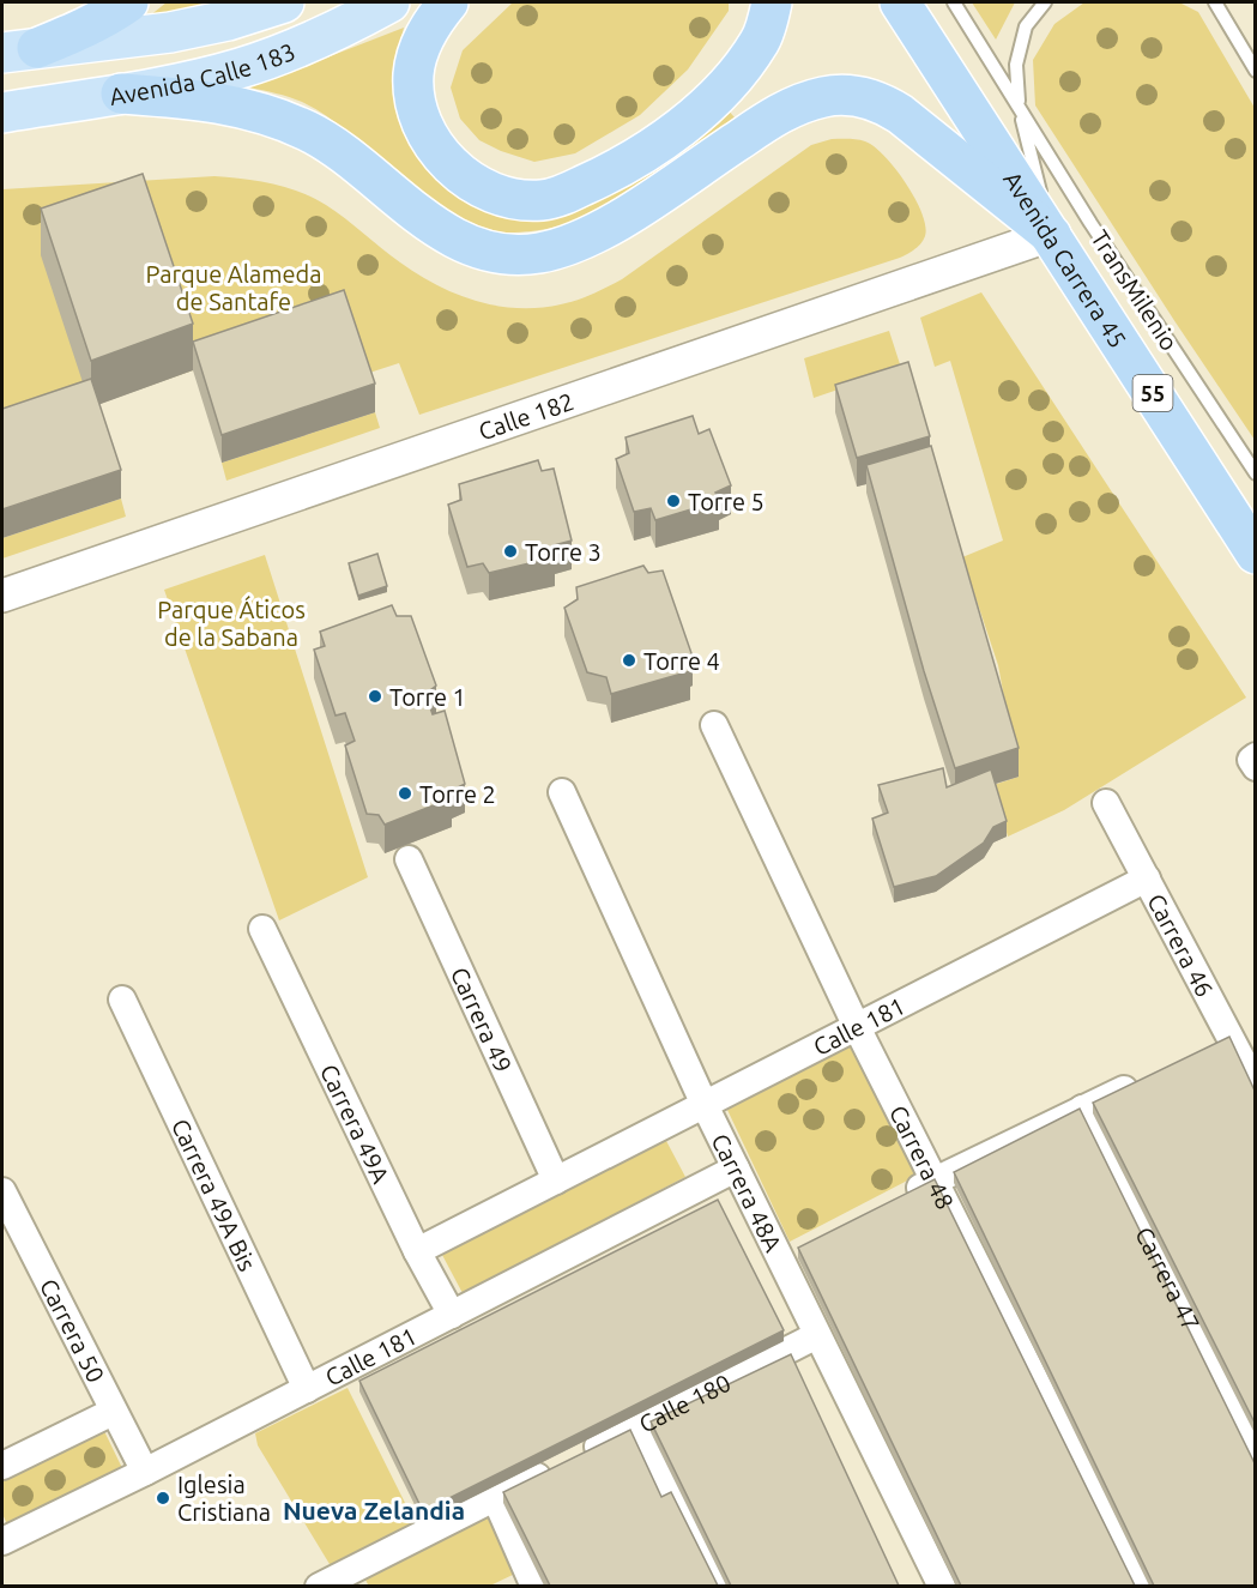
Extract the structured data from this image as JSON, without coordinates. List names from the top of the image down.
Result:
{
  "streets": {
    "highway": ["Avenida Carrera 45", "55"],
    "main road": ["Avenida Calle 183"],
    "street": [
      "Calle 182",
      "Carrera 46",
      "Carrera 49",
      "Calle 181",
      "Carrera 49A",
      "Carrera 48",
      "Carrera 48A",
      "Carrera 49A Bis",
      "Carrera 47",
      "Carrera 50",
      "Calle 180"
    ],
    "lane": ["TransMilenio"]
  },
  "crossings": [
    ["Avenida Carrera 45", "TransMilenio"],
    ["Avenida Carrera 45", "Calle 182"],
    ["TransMilenio", "Calle 182"],
    ["Carrera 46", "Calle 181"],
    ["Carrera 49", "Calle 181"],
    ["Calle 181", "Carrera 49A"],
    ["Calle 181", "Carrera 48"],
    ["Calle 181", "Carrera 48A"],
    ["Calle 181", "Carrera 49A Bis"],
    ["Calle 181", "Carrera 50"],
    ["Carrera 48A", "Calle 180"]
  ],
  "districts": ["Nueva Zelandia"],
  "parks": ["Parque Alameda de Santafe", "Parque Áticos de la Sabana"],
  "places": [
    "Torre 5",
    "Torre 3",
    "Torre 4",
    "Torre 1",
    "Torre 2",
    "Iglesia Cristiana"
  ]
}
